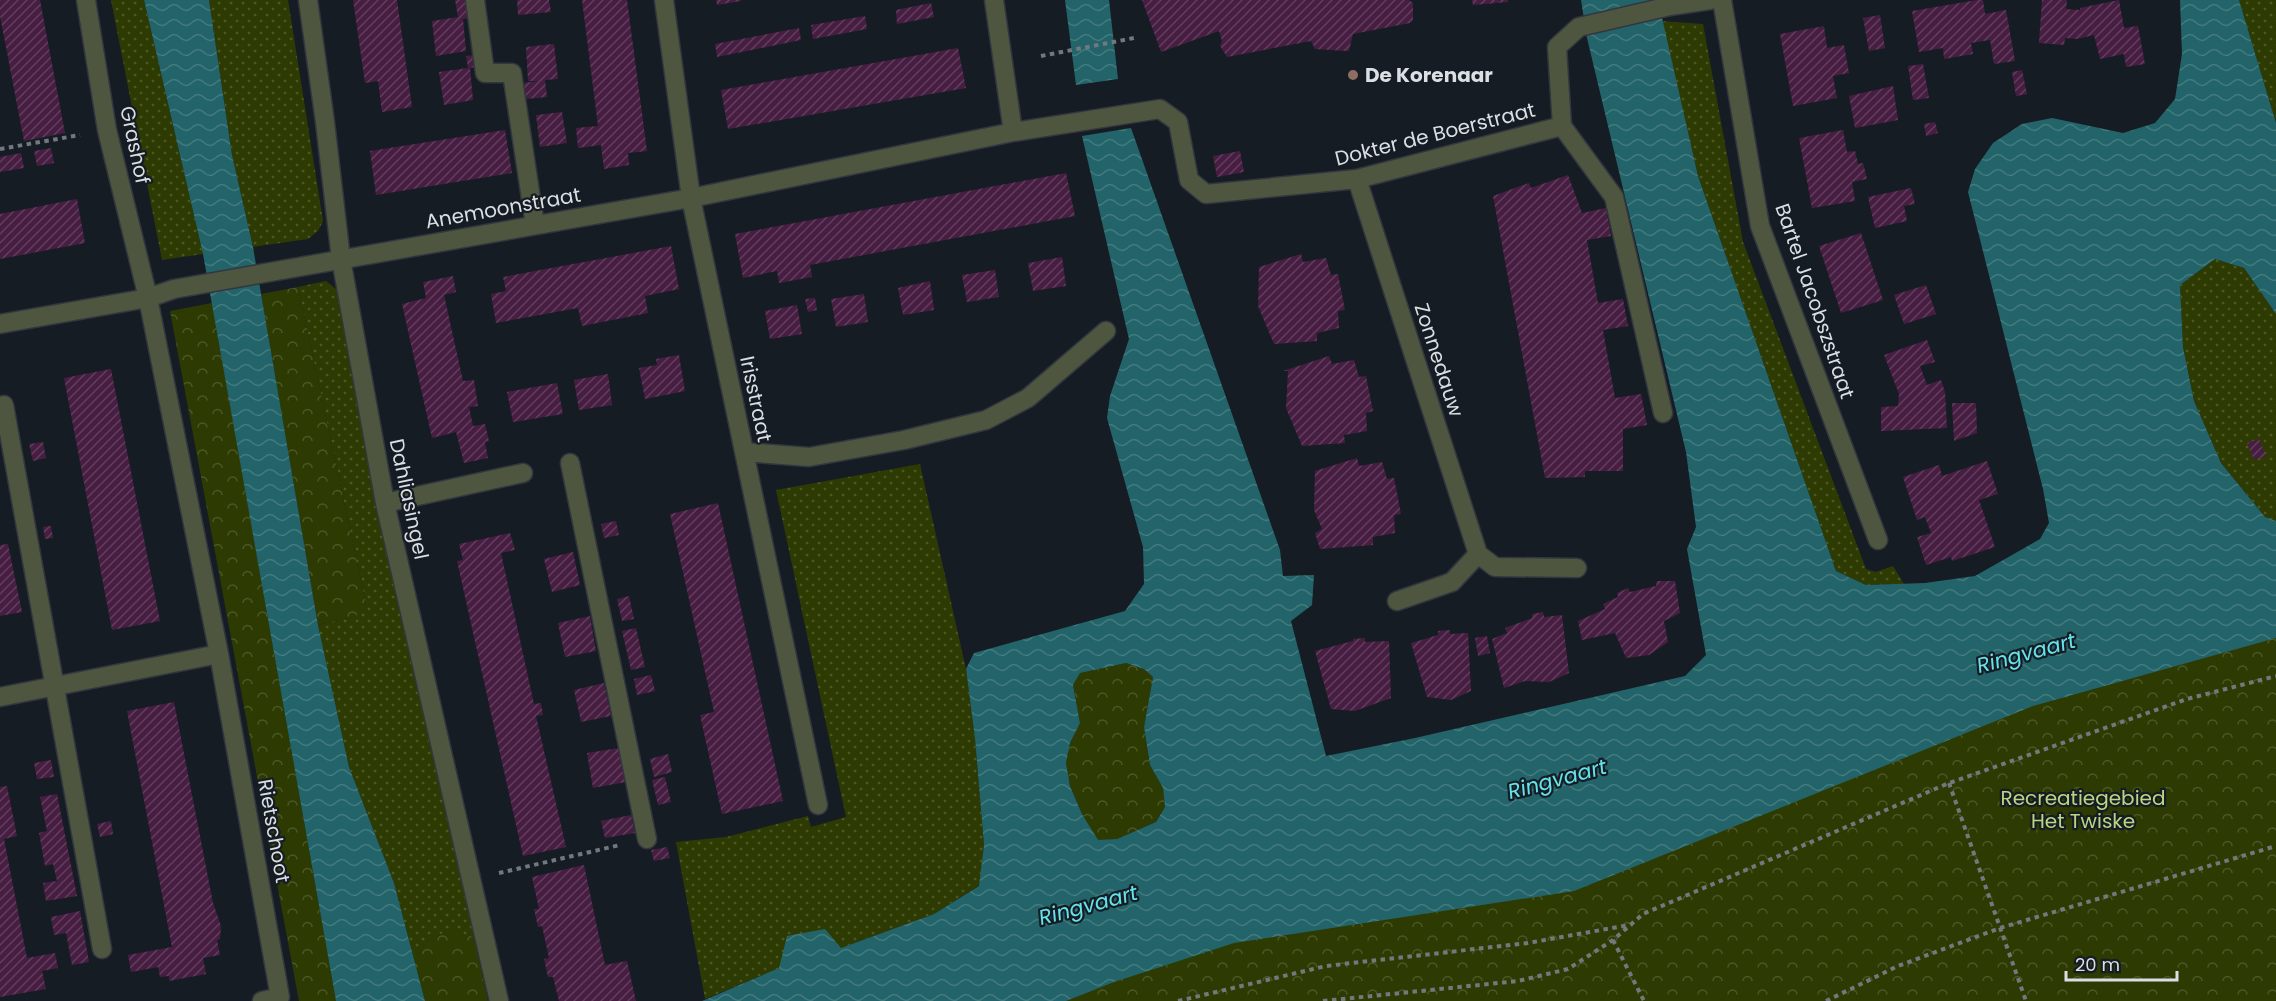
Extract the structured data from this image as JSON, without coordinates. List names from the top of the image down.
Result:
{
  "streets": {
    "street": [
      "Dokter de Boerstraat",
      "Grashof",
      "Anemoonstraat",
      "Bartel Jacobszstraat",
      "Zonnedauw",
      "Irisstraat",
      "Dahliasingel",
      "Rietschoot"
    ]
  },
  "crossings": [
    ["Dokter de Boerstraat", "Anemoonstraat"],
    ["Dokter de Boerstraat", "Zonnedauw"],
    ["Grashof", "Anemoonstraat"],
    ["Grashof", "Rietschoot"],
    ["Anemoonstraat", "Irisstraat"],
    ["Anemoonstraat", "Dahliasingel"],
    ["Anemoonstraat", "Rietschoot"]
  ],
  "water": ["Ringvaart"],
  "parks": ["Recreatiegebied Het Twiske"],
  "places": ["De Korenaar"],
  "scale_bar": "20 m"
}
